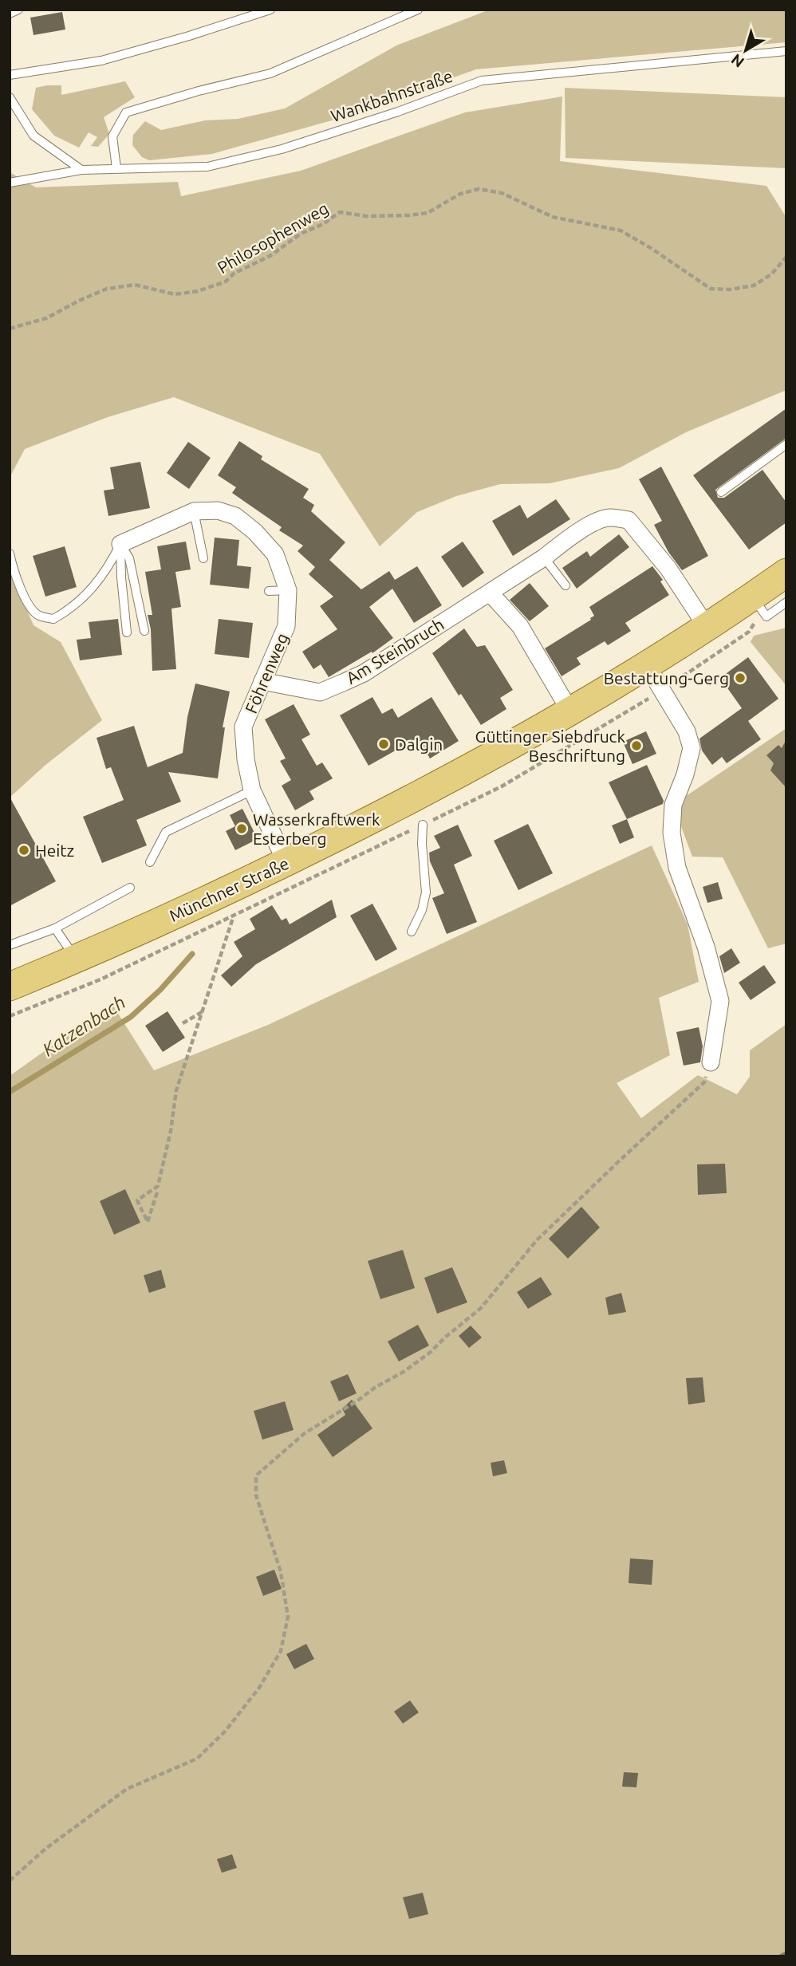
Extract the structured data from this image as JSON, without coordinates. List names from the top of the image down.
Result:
{
  "streets": {
    "main road": ["Münchner Straße"],
    "street": ["Am Steinbruch", "Föhrenweg"],
    "lane": ["Wankbahnstraße"],
    "path": ["Philosophenweg"]
  },
  "crossings": [
    ["Am Steinbruch", "Föhrenweg"],
    ["Am Steinbruch", "Münchner Straße"],
    ["Föhrenweg", "Münchner Straße"]
  ],
  "water": ["Katzenbach"],
  "places": [
    "Bestattung-Gerg",
    "Dalgin",
    "Güttinger Siebdruck Beschriftung",
    "Wasserkraftwerk Esterberg",
    "Heitz"
  ],
  "north": "bottom left"
}
